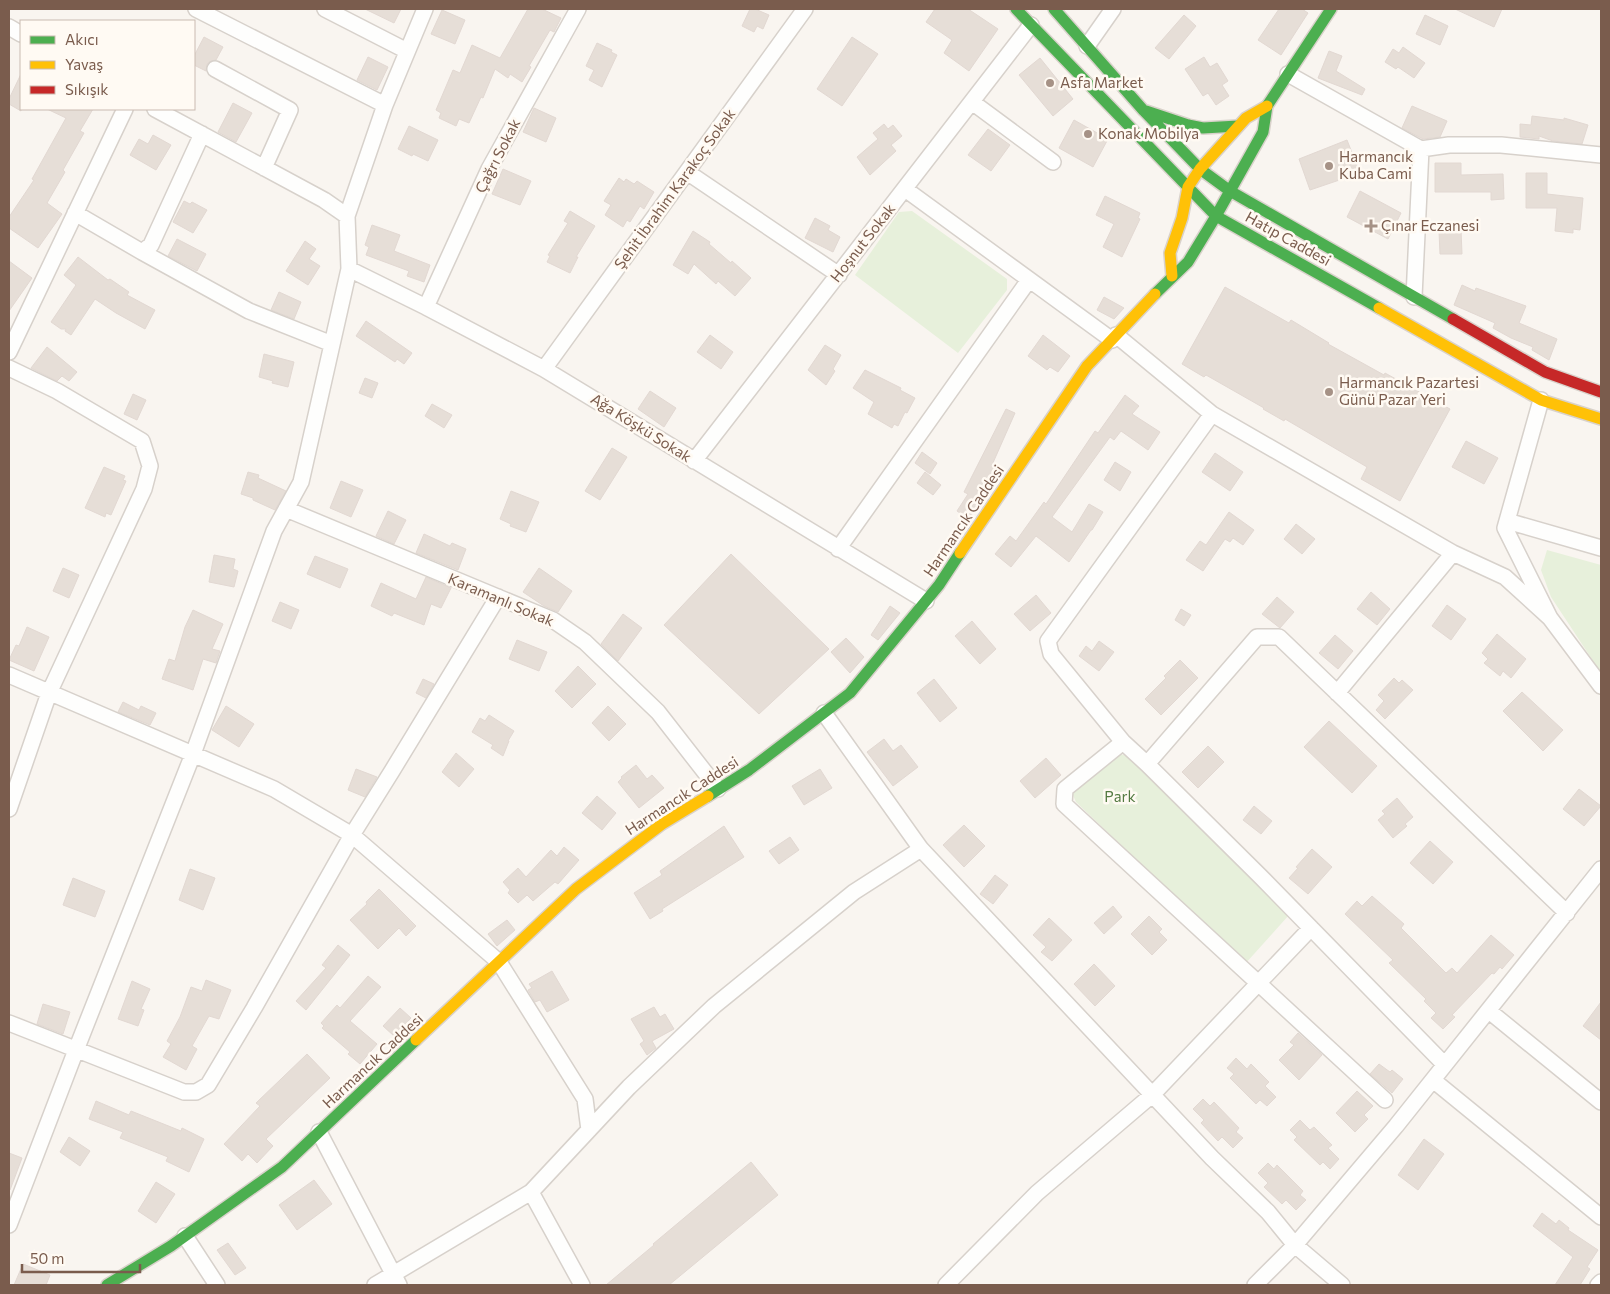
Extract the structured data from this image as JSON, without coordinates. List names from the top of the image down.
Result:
{
  "streets": {
    "street": [
      "Çağrı Sokak",
      "Şehit İbrahim Karakoç Sokak",
      "Hatıp Caddesi",
      "Hoşnut Sokak",
      "Ağa Köşkü Sokak",
      "Harmancık Caddesi",
      "Karamanlı Sokak"
    ]
  },
  "crossings": [
    ["Çağrı Sokak", "Ağa Köşkü Sokak"],
    ["Şehit İbrahim Karakoç Sokak", "Ağa Köşkü Sokak"],
    ["Hatıp Caddesi", "Hoşnut Sokak"],
    ["Hatıp Caddesi", "Harmancık Caddesi"],
    ["Hoşnut Sokak", "Ağa Köşkü Sokak"],
    ["Ağa Köşkü Sokak", "Harmancık Caddesi"],
    ["Harmancık Caddesi", "Karamanlı Sokak"]
  ],
  "parks": ["Park"],
  "places": {
    "other": [
      "Asfa Market",
      "Konak Mobilya",
      "Harmancık Kuba Cami",
      "Harmancık Pazartesi Günü Pazar Yeri"
    ],
    "health": ["Çınar Eczanesi"]
  },
  "legend": ["Akıcı", "Yavaş", "Sıkışık"],
  "scale_bar": "50 m"
}
